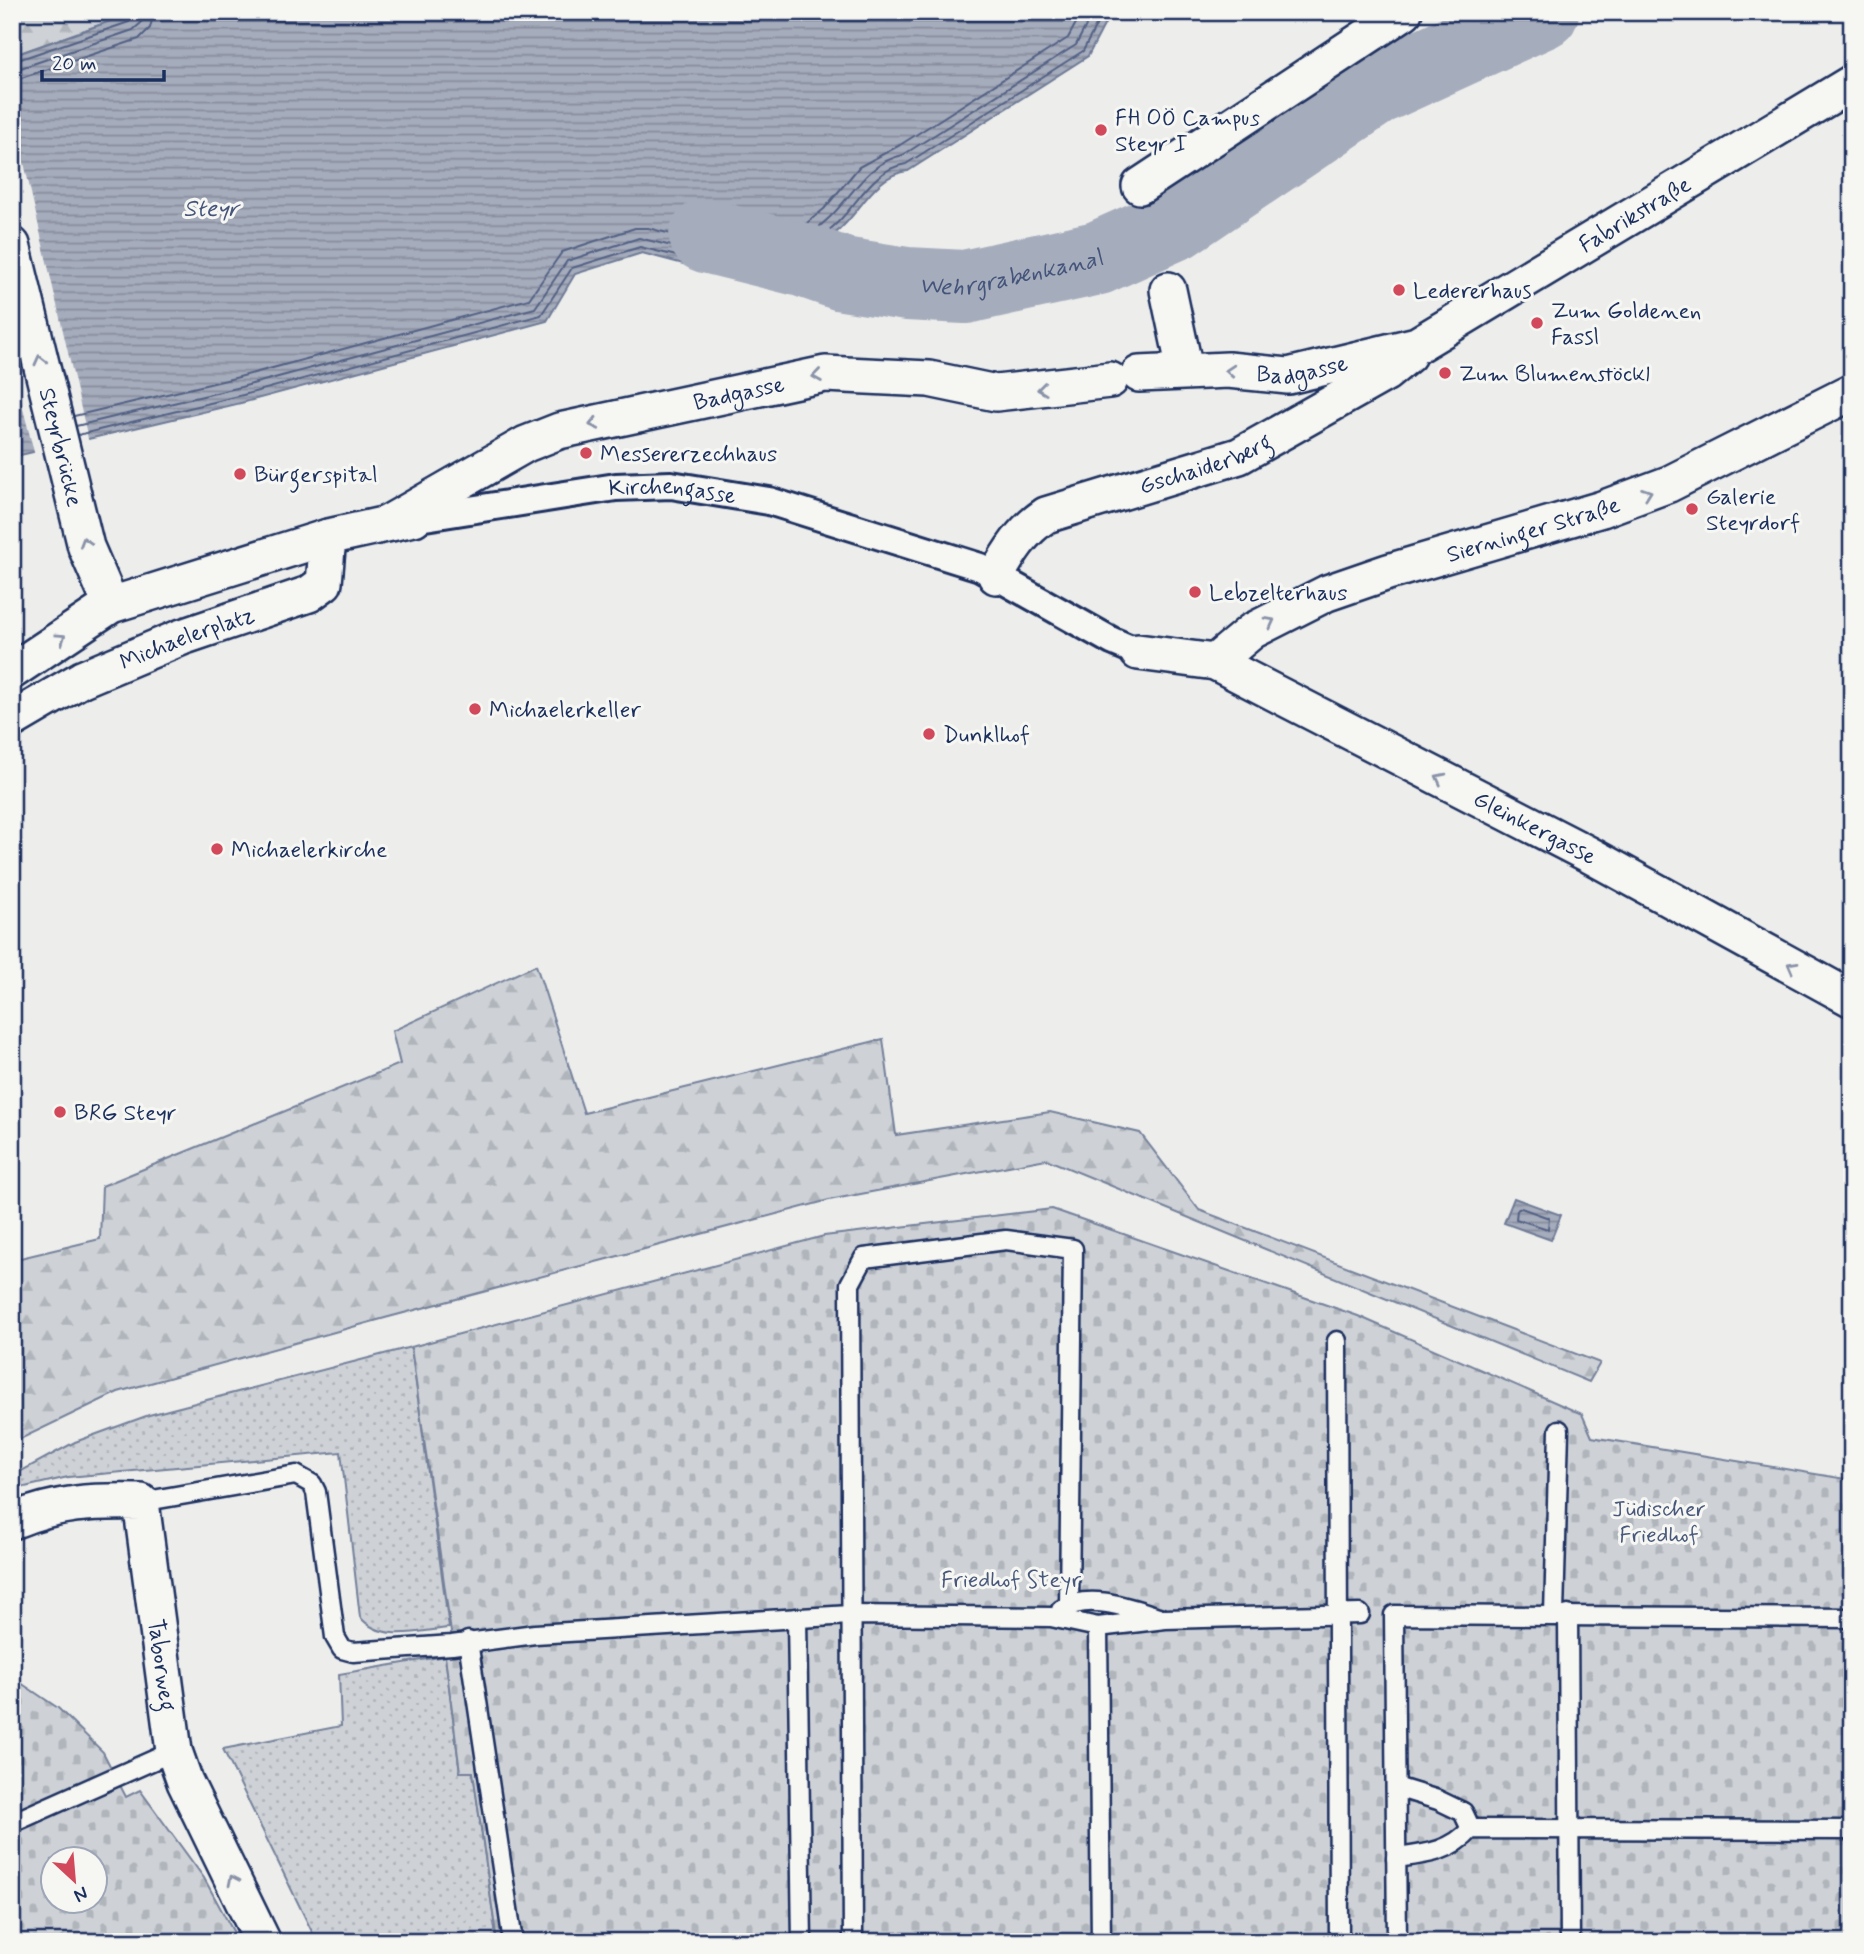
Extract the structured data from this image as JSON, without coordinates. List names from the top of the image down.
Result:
{
  "streets": {
    "street": [
      "Fabrikstraße",
      "Badgasse",
      "Steyrbrücke",
      "Gschaiderberg",
      "Kirchengasse",
      "Sierninger Straße",
      "Michaelerplatz",
      "Gleinkergasse",
      "Taborweg"
    ]
  },
  "crossings": [
    ["Fabrikstraße", "Badgasse"],
    ["Fabrikstraße", "Gschaiderberg"],
    ["Badgasse", "Gschaiderberg"],
    ["Badgasse", "Kirchengasse"],
    ["Steyrbrücke", "Kirchengasse"],
    ["Gschaiderberg", "Kirchengasse"],
    ["Kirchengasse", "Sierninger Straße"],
    ["Kirchengasse", "Michaelerplatz"],
    ["Kirchengasse", "Gleinkergasse"],
    ["Sierninger Straße", "Gleinkergasse"]
  ],
  "one_way": [
    "Badgasse",
    "Steyrbrücke",
    "Sierninger Straße",
    "Gleinkergasse",
    "Taborweg"
  ],
  "water": ["Steyr", "Wehrgrabenkanal"],
  "parks": ["Jüdischer Friedhof", "Friedhof Steyr"],
  "places": [
    "FH OÖ Campus Steyr I",
    "Ledererhaus",
    "Zum Goldenen Fassl",
    "Zum Blumenstöckl",
    "Messererzechhaus",
    "Bürgerspital",
    "Galerie Steyrdorf",
    "Lebzelterhaus",
    "Michaelerkeller",
    "Dunklhof",
    "Michaelerkirche",
    "BRG Steyr"
  ],
  "scale_bar": "20 m",
  "north": "bottom right"
}
